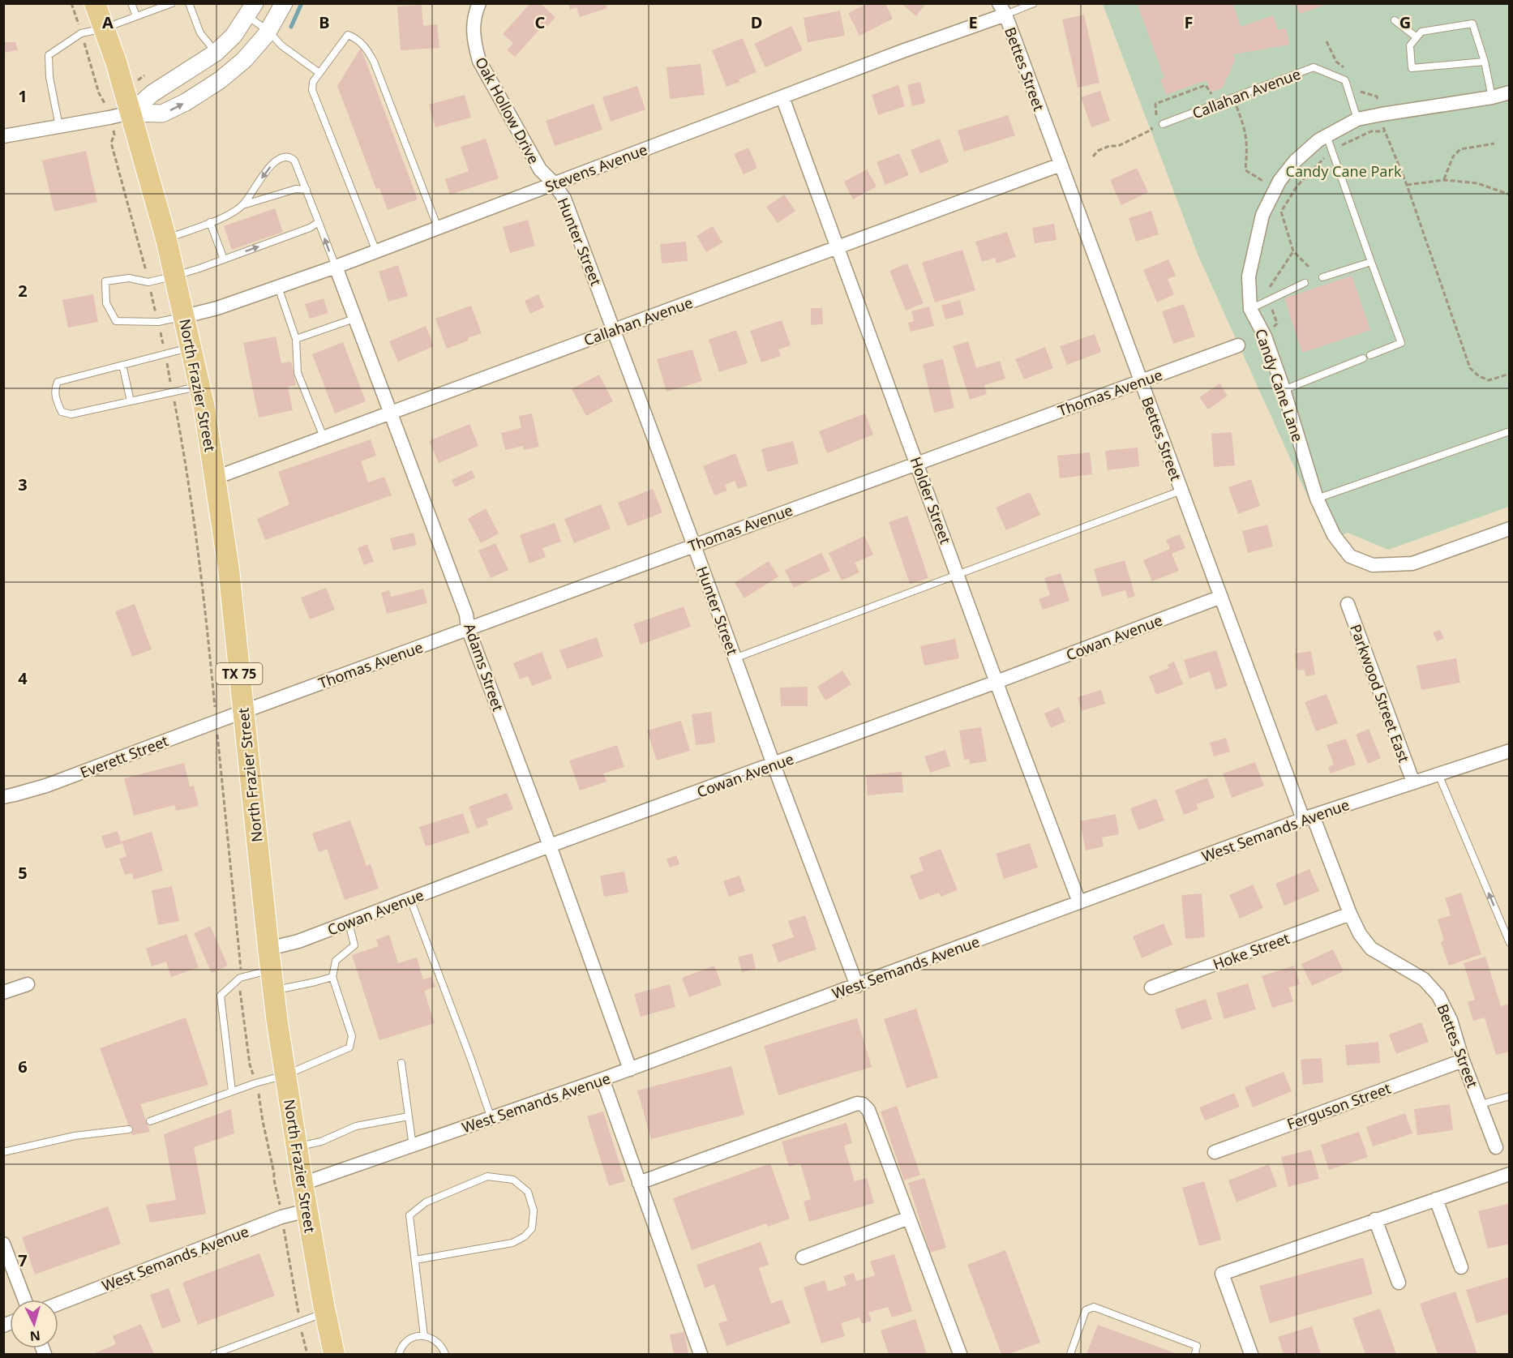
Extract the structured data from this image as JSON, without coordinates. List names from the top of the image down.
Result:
{
  "streets": {
    "main road": ["North Frazier Street", "TX 75"],
    "street": [
      "Bettes Street",
      "Callahan Avenue",
      "Oak Hollow Drive",
      "Stevens Avenue",
      "Hunter Street",
      "Candy Cane Lane",
      "Thomas Avenue",
      "Holder Street",
      "Cowan Avenue",
      "Adams Street",
      "Parkwood Street East",
      "Everett Street",
      "West Semands Avenue",
      "Hoke Street",
      "Ferguson Street"
    ]
  },
  "crossings": [
    ["Bettes Street", "Callahan Avenue"],
    ["Bettes Street", "Stevens Avenue"],
    ["Bettes Street", "Thomas Avenue"],
    ["Bettes Street", "Cowan Avenue"],
    ["Bettes Street", "West Semands Avenue"],
    ["Bettes Street", "Hoke Street"],
    ["Bettes Street", "Ferguson Street"],
    ["Callahan Avenue", "Hunter Street"],
    ["Callahan Avenue", "North Frazier Street"],
    ["Callahan Avenue", "Candy Cane Lane"],
    ["Callahan Avenue", "Holder Street"],
    ["Callahan Avenue", "Adams Street"],
    ["Oak Hollow Drive", "Stevens Avenue"],
    ["Oak Hollow Drive", "Hunter Street"],
    ["Stevens Avenue", "Hunter Street"],
    ["Stevens Avenue", "North Frazier Street"],
    ["Stevens Avenue", "Holder Street"],
    ["Stevens Avenue", "Adams Street"],
    ["Hunter Street", "Thomas Avenue"],
    ["Hunter Street", "Cowan Avenue"],
    ["Hunter Street", "West Semands Avenue"],
    ["North Frazier Street", "Thomas Avenue"],
    ["North Frazier Street", "Cowan Avenue"],
    ["North Frazier Street", "Everett Street"],
    ["North Frazier Street", "West Semands Avenue"],
    ["Thomas Avenue", "Holder Street"],
    ["Thomas Avenue", "Adams Street"],
    ["Thomas Avenue", "Everett Street"],
    ["Holder Street", "Cowan Avenue"],
    ["Holder Street", "West Semands Avenue"],
    ["Cowan Avenue", "Adams Street"],
    ["Adams Street", "West Semands Avenue"],
    ["Parkwood Street East", "West Semands Avenue"]
  ],
  "parks": ["Candy Cane Park"],
  "north": "bottom",
  "grid": {
    "columns": [
      "A",
      "B",
      "C",
      "D",
      "E",
      "F",
      "G"
    ],
    "rows": [
      "1",
      "2",
      "3",
      "4",
      "5",
      "6",
      "7"
    ]
  }
}
